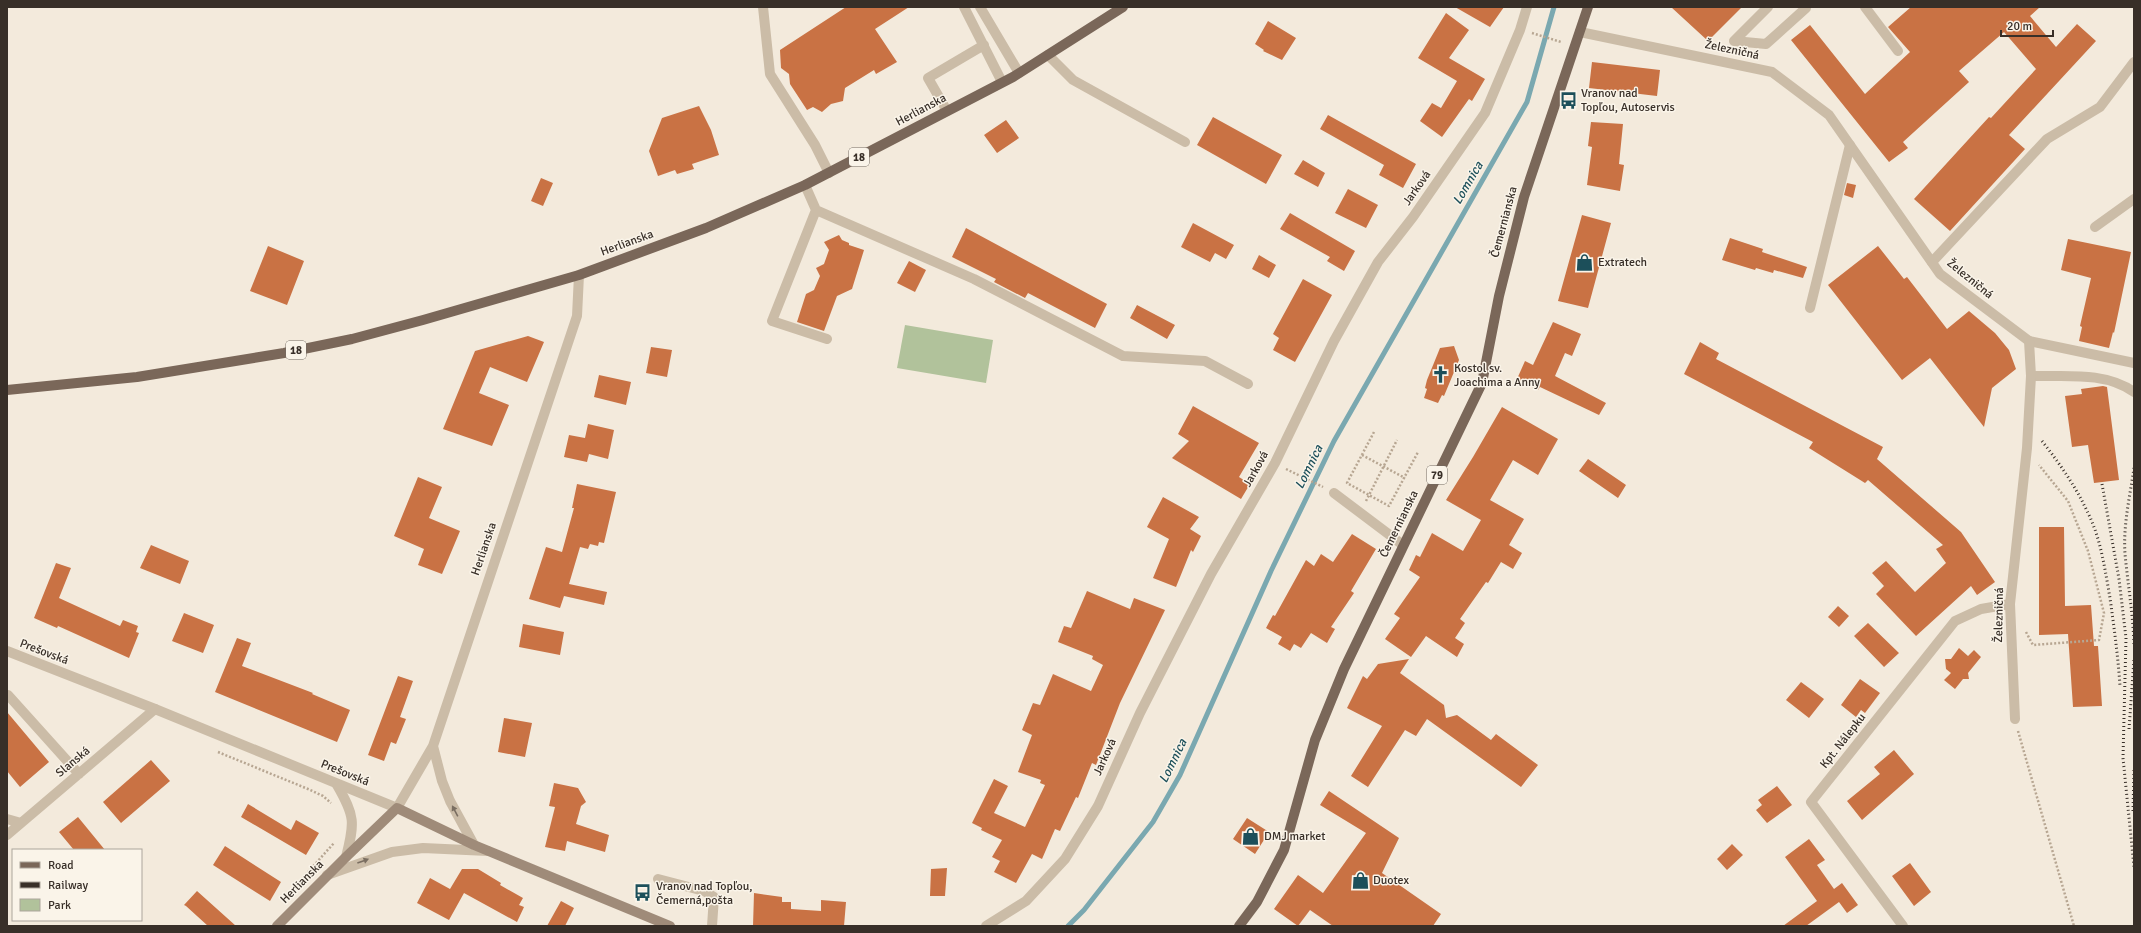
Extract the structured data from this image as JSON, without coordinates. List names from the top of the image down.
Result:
{
  "streets": {
    "main road": [
      "Herlianska",
      "18",
      "Čemernianska",
      "79",
      "Prešovská"
    ],
    "street": [
      "Železničná",
      "Jarková",
      "Kpt. Nálepku",
      "Slanská"
    ]
  },
  "crossings": [
    ["Železničná", "Čemernianska"],
    ["Železničná", "Kpt. Nálepku"],
    ["Herlianska", "18"],
    ["Herlianska", "Prešovská"],
    ["Prešovská", "Slanská"]
  ],
  "water": ["Lomnica"],
  "places": {
    "bus stop": ["Vranov nad Topľou, Autoservis", "Vranov nad Topľou, Čemerná,pošta"],
    "shop": ["Extratech", "DMJ market", "Duotex"],
    "church": ["Kostol sv. Joachima a Anny"]
  },
  "legend": ["Road", "Railway", "Park"],
  "scale_bar": "20 m"
}
